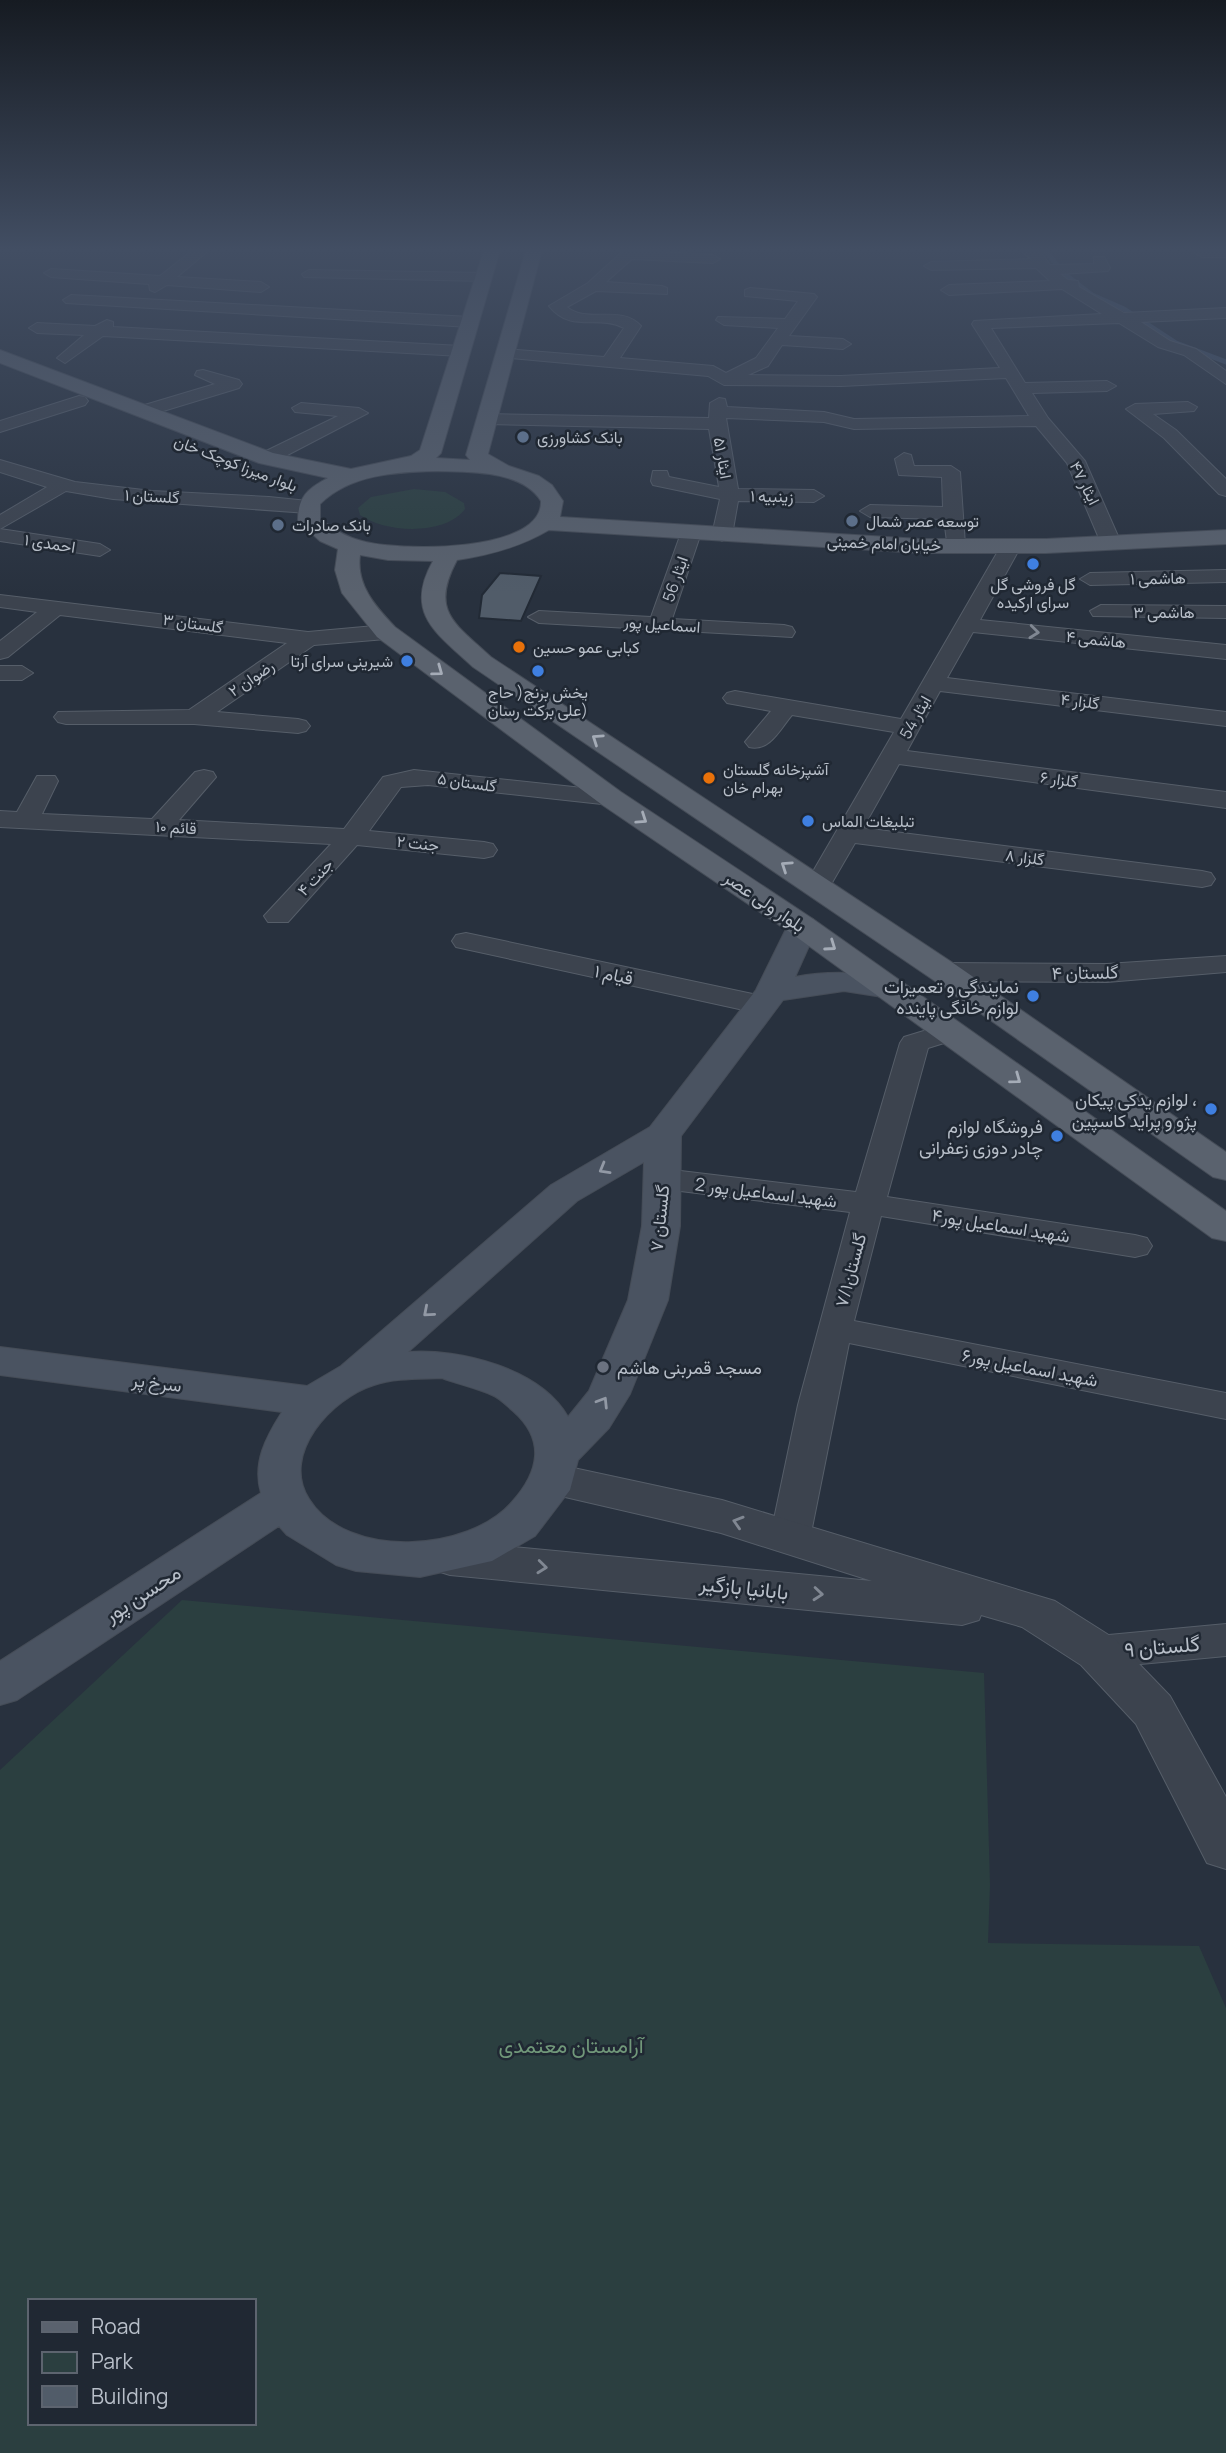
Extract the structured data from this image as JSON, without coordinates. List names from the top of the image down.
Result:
{
  "streets": {
    "main road": [
      "بلوار میرزا کوچک خان",
      "خیابان امام خمینی",
      "بلوار ولی عصر",
      "گلستان ۷",
      "سرخ پر",
      "محسن پور"
    ],
    "street": [
      "ایثار ۵۱",
      "ایثار ۴۷",
      "گلستان ۱",
      "زینبیه ۱",
      "احمدی ۱",
      "هاشمی ۱",
      "ایثار 56",
      "هاشمی ۳",
      "گلستان ۳",
      "اسماعیل پور",
      "هاشمی ۴",
      "رضوان ۲",
      "گلزار ۴",
      "ایثار 54",
      "گلزار ۶",
      "گلستان ۵",
      "قائم ۱۰",
      "جنت ۲",
      "گلزار ۸",
      "جنت ۴",
      "گلستان ۴",
      "قیام ۱",
      "شهید اسماعیل پور 2",
      "شهید اسماعیل پور۴",
      "گلستان۷/۱",
      "شهید اسماعیل پور۶",
      "بابانیا بازگیر",
      "گلستان ۹"
    ]
  },
  "crossings": [
    ["ایثار ۵۱", "زینبیه ۱"],
    ["ایثار ۵۱", "خیابان امام خمینی"],
    ["بلوار میرزا کوچک خان", "گلستان ۱"],
    ["ایثار ۴۷", "خیابان امام خمینی"],
    ["گلستان ۱", "احمدی ۱"],
    ["خیابان امام خمینی", "ایثار 56"],
    ["خیابان امام خمینی", "ایثار 54"],
    ["ایثار 56", "اسماعیل پور"],
    ["گلستان ۳", "رضوان ۲"],
    ["گلستان ۳", "بلوار ولی عصر"],
    ["هاشمی ۴", "ایثار 54"],
    ["گلزار ۴", "ایثار 54"],
    ["ایثار 54", "گلزار ۶"],
    ["ایثار 54", "گلزار ۸"],
    ["گلستان ۵", "قائم ۱۰"],
    ["گلستان ۵", "جنت ۲"],
    ["گلستان ۵", "جنت ۴"],
    ["گلستان ۵", "بلوار ولی عصر"],
    ["قائم ۱۰", "جنت ۲"],
    ["قائم ۱۰", "جنت ۴"],
    ["جنت ۲", "جنت ۴"],
    ["بلوار ولی عصر", "گلستان۷/۱"],
    ["شهید اسماعیل پور 2", "گلستان ۷"],
    ["شهید اسماعیل پور 2", "شهید اسماعیل پور۴"],
    ["شهید اسماعیل پور 2", "گلستان۷/۱"],
    ["گلستان ۷", "سرخ پر"],
    ["گلستان ۷", "بابانیا بازگیر"],
    ["گلستان ۷", "محسن پور"],
    ["شهید اسماعیل پور۴", "گلستان۷/۱"],
    ["گلستان۷/۱", "شهید اسماعیل پور۶"],
    ["گلستان۷/۱", "بابانیا بازگیر"],
    ["سرخ پر", "بابانیا بازگیر"],
    ["سرخ پر", "محسن پور"],
    ["بابانیا بازگیر", "محسن پور"],
    ["بابانیا بازگیر", "گلستان ۹"]
  ],
  "one_way": ["گلستان ۷"],
  "parks": ["آرامستان معتمدی"],
  "places": [
    "بانک کشاورزی",
    "توسعه عصر شمال",
    "بانک صادرات",
    "گل فروشی گل سرای ارکیده",
    "کبابی عمو حسین",
    "شیرینی سرای آرتا",
    "پخش برنج( حاج علی برکت رسان)",
    "آشپزخانه گلستان بهرام خان",
    "تبلیغات الماس",
    "نمایندگی و تعمیرات لوازم خانگی پاینده",
    "لوازم یدکی پیکان ، پژو و پراید کاسپین",
    "فروشگاه لوازم چادر دوزی زعفرانی",
    "مسجد قمربنی هاشم"
  ],
  "legend": ["Road", "Park", "Building"]
}
